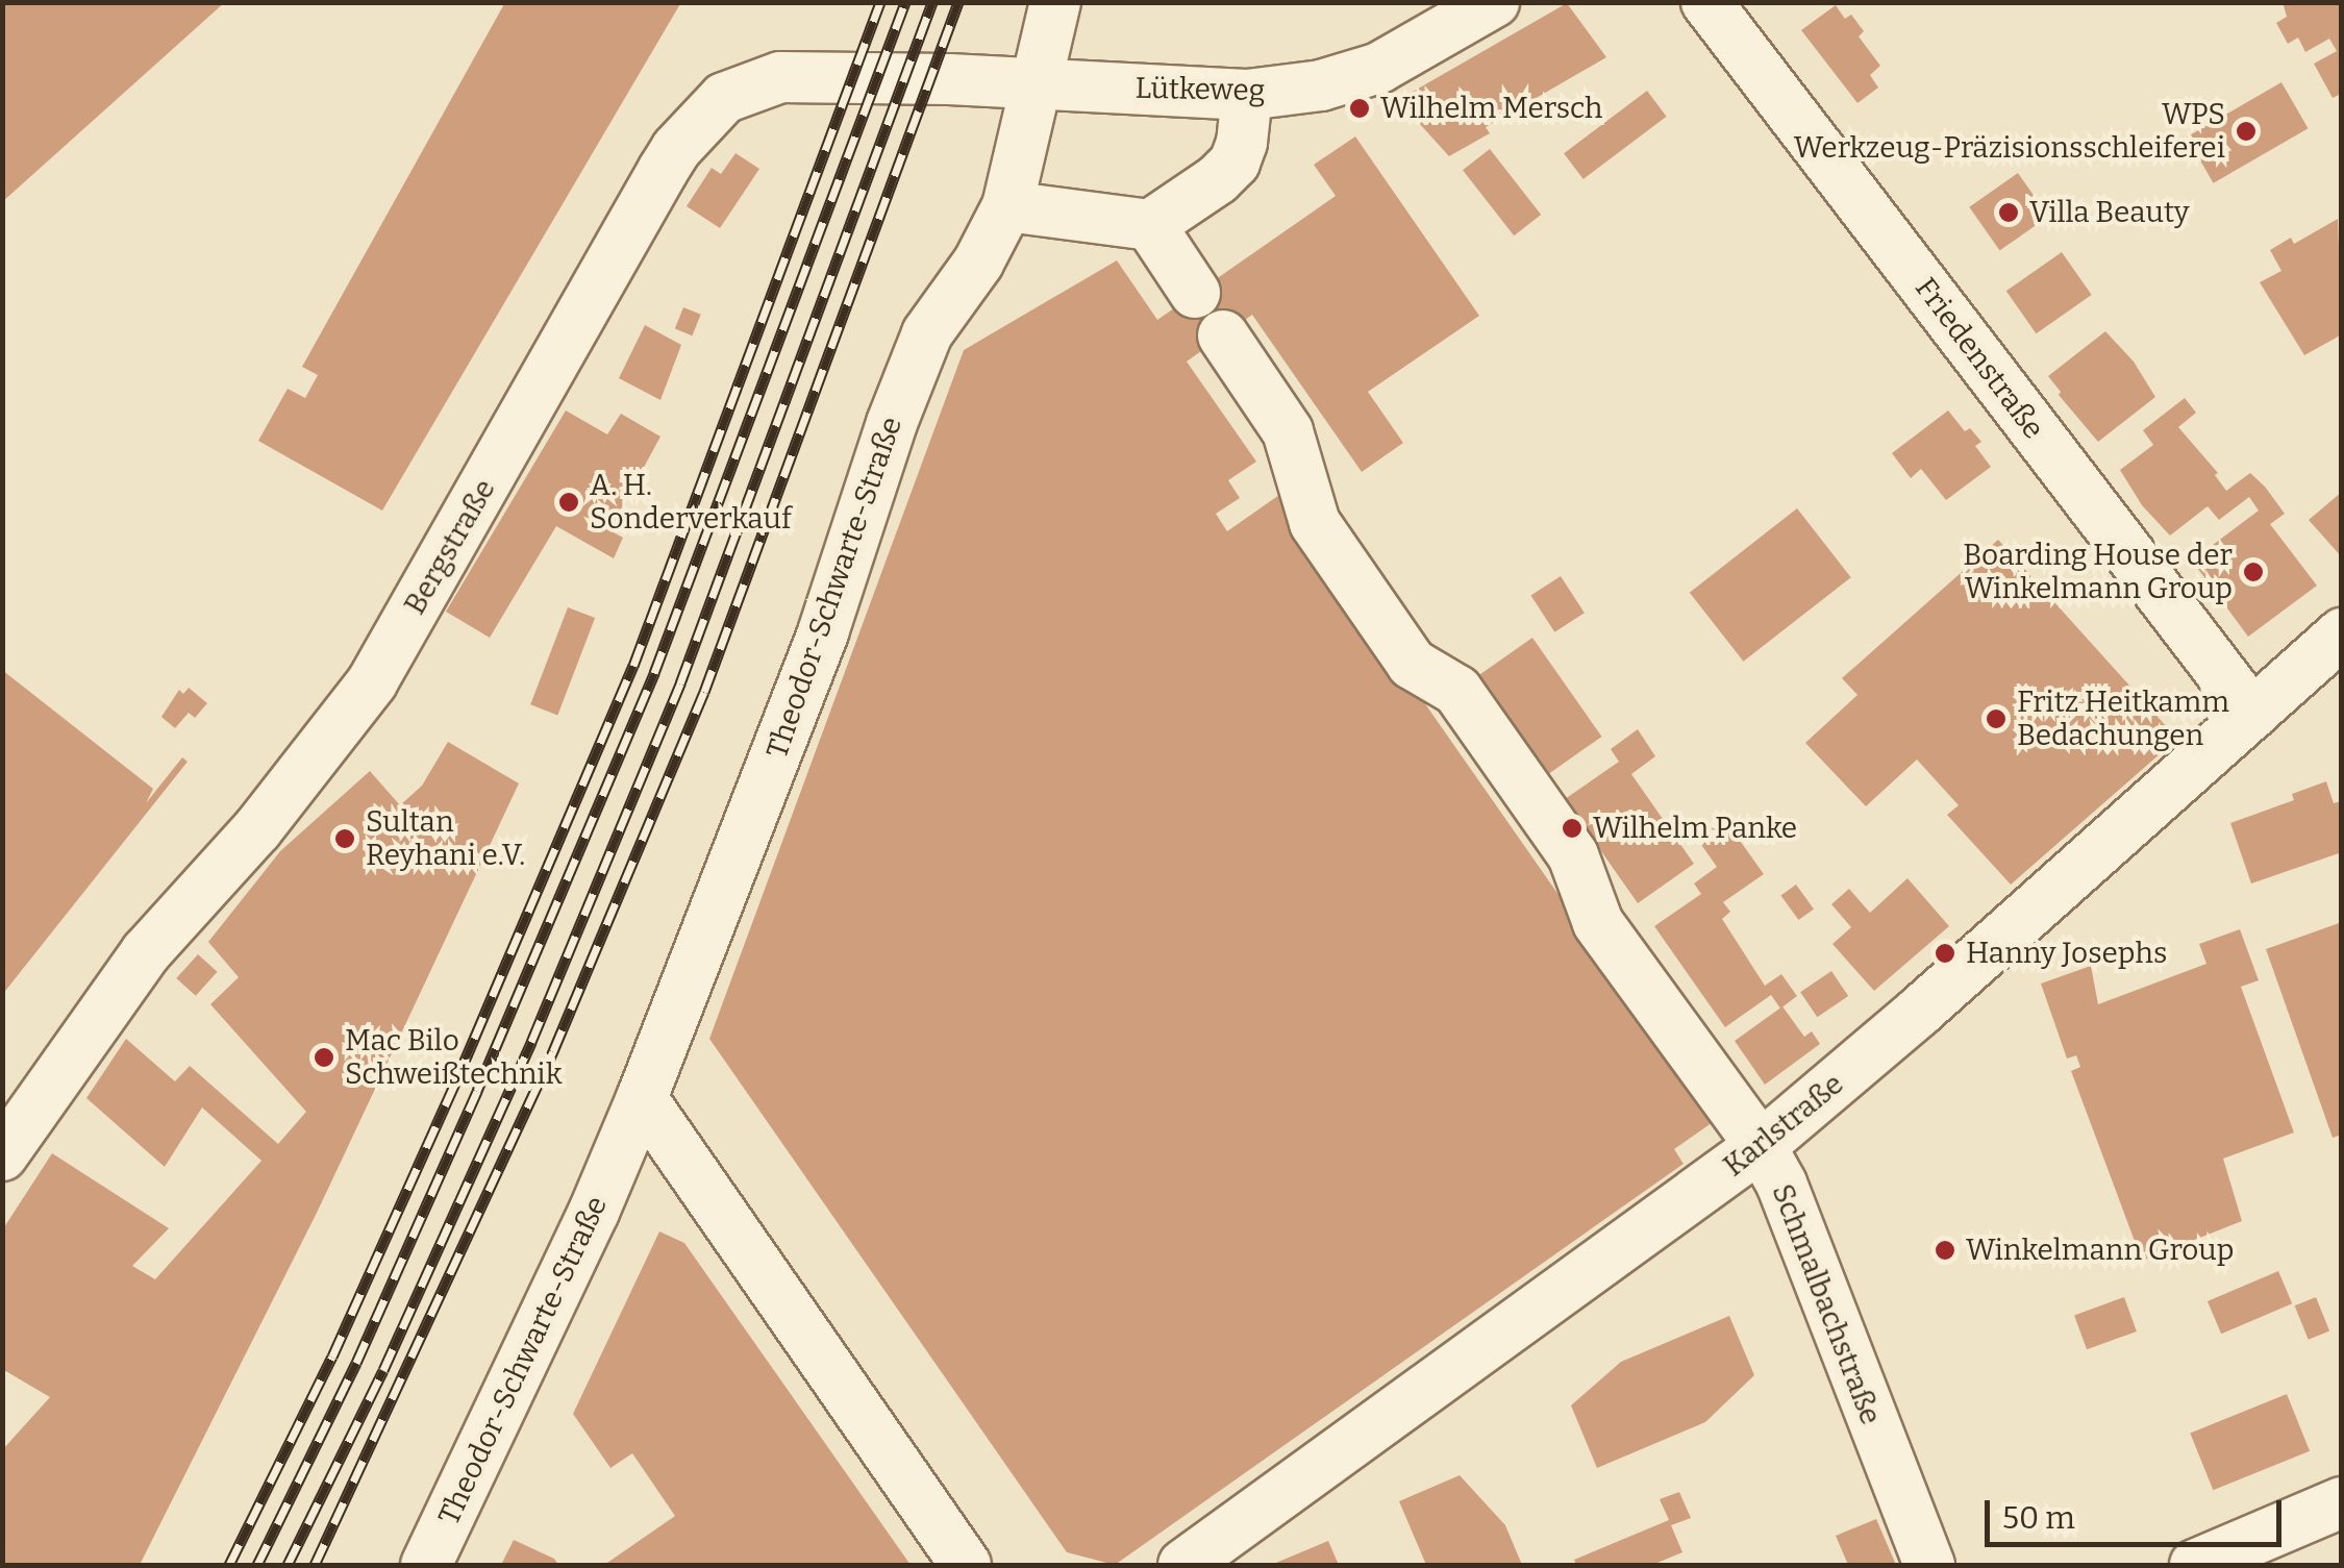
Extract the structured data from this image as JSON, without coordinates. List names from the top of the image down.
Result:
{
  "streets": {
    "street": [
      "Lütkeweg",
      "Friedenstraße",
      "Bergstraße",
      "Theodor-Schwarte-Straße",
      "Karlstraße",
      "Schmalbachstraße"
    ]
  },
  "crossings": [
    ["Lütkeweg", "Bergstraße"],
    ["Lütkeweg", "Theodor-Schwarte-Straße"],
    ["Friedenstraße", "Karlstraße"],
    ["Karlstraße", "Schmalbachstraße"]
  ],
  "places": [
    "Wilhelm Mersch",
    "WPS Werkzeug-Präzisionsschleiferei",
    "Villa Beauty",
    "A. H. Sonderverkauf",
    "Boarding House der Winkelmann Group",
    "Fritz Heitkamm Bedachungen",
    "Wilhelm Panke",
    "Sultan Reyhani e.V.",
    "Hanny Josephs",
    "Mac Bilo Schweißtechnik",
    "Winkelmann Group"
  ],
  "scale_bar": "50 m"
}
